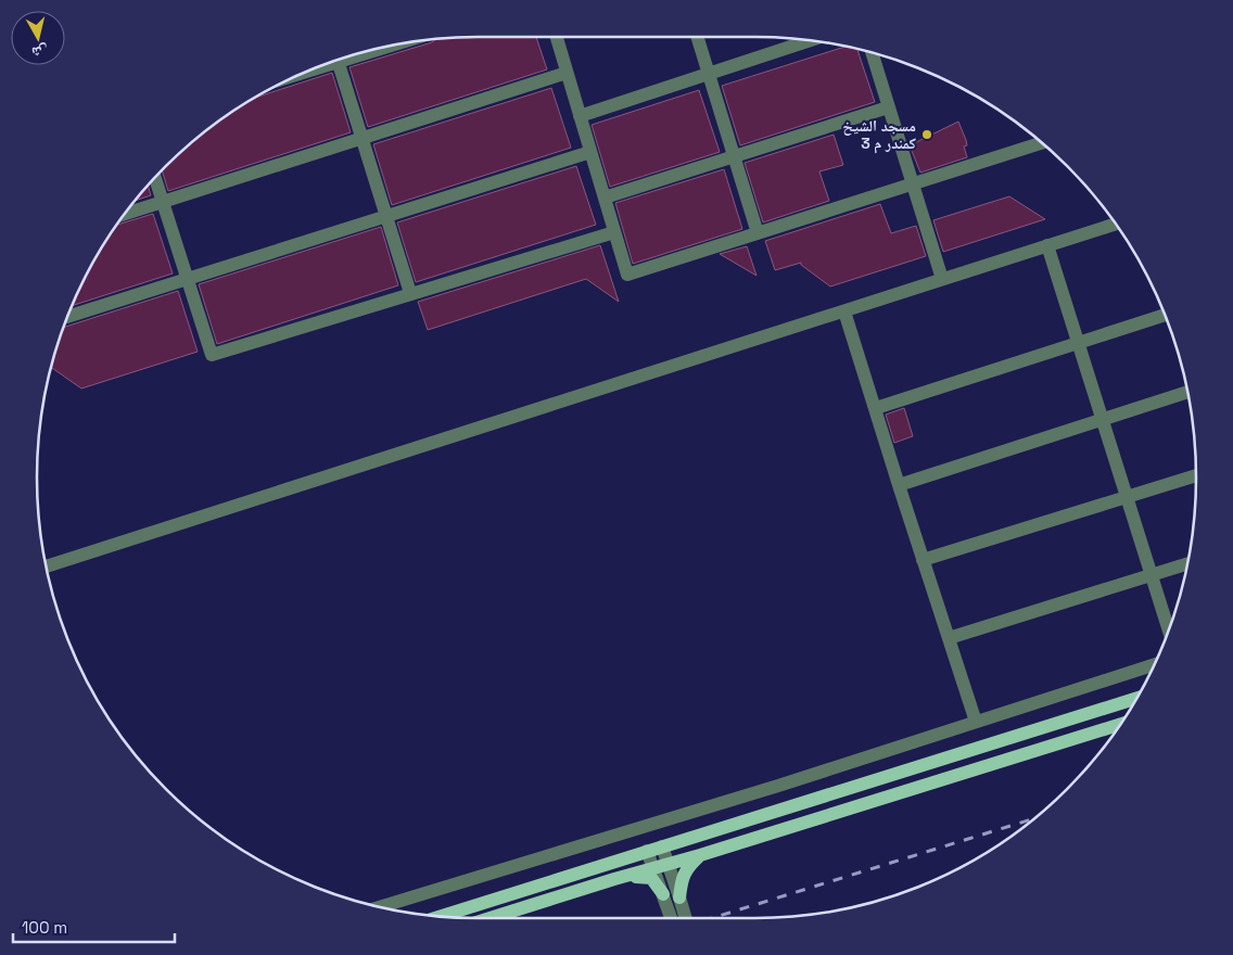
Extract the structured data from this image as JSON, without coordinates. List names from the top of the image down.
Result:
{
  "places": ["مسجد الشيخ كمندر م 3"],
  "scale_bar": "100 m",
  "north": "bottom"
}
